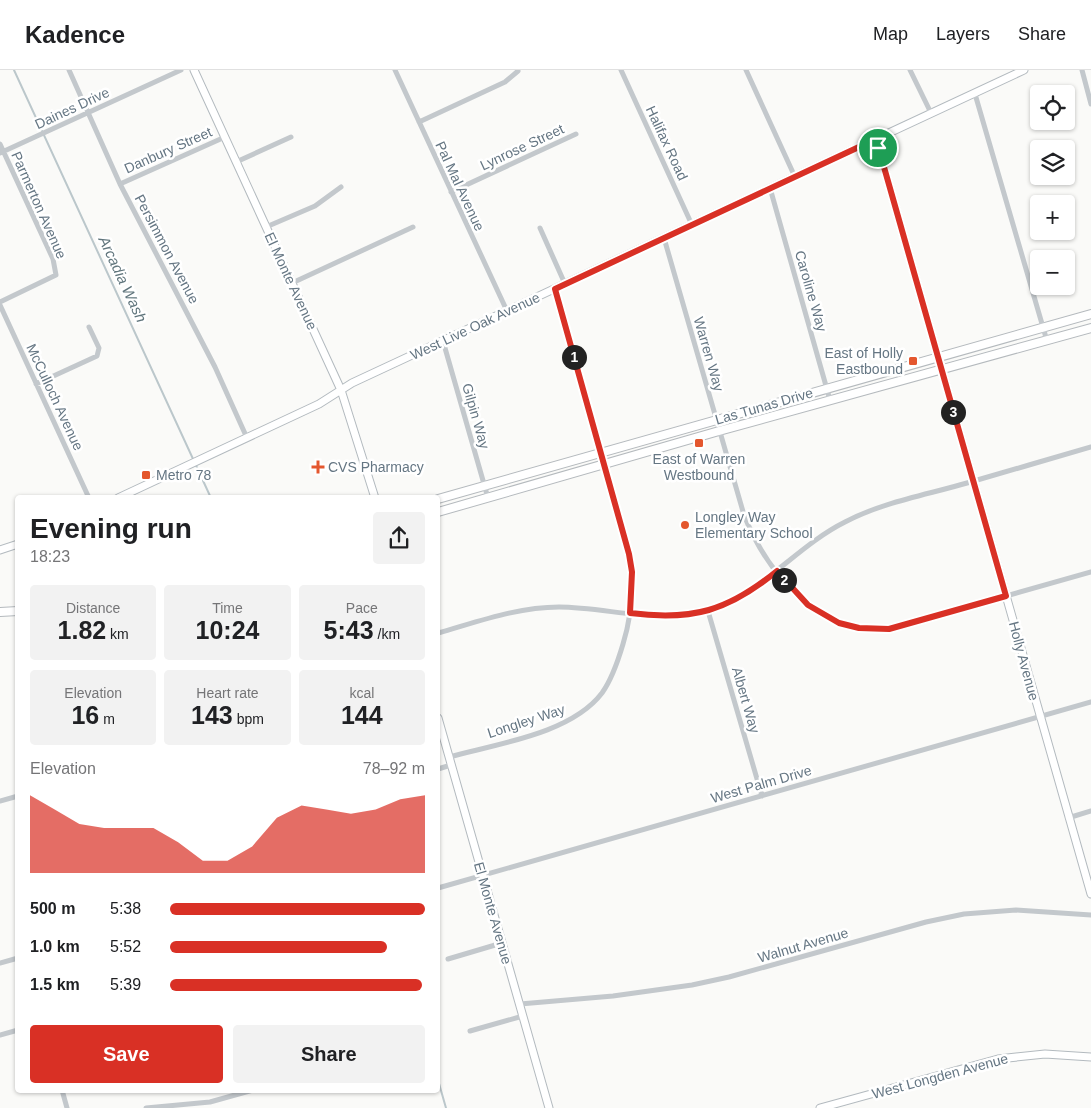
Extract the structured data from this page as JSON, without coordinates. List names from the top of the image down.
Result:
{
  "streets": {
    "main road": ["Las Tunas Drive"],
    "street": [
      "Daines Drive",
      "Halifax Road",
      "Lynrose Street",
      "Danbury Street",
      "Pal Mal Avenue",
      "Parmerton Avenue",
      "Persimmon Avenue",
      "El Monte Avenue",
      "Caroline Way",
      "West Live Oak Avenue",
      "Warren Way",
      "McCulloch Avenue",
      "Gilpin Way",
      "Holly Avenue",
      "Albert Way",
      "Longley Way",
      "West Palm Drive",
      "Walnut Avenue",
      "West Longden Avenue"
    ]
  },
  "crossings": [
    ["Daines Drive", "Parmerton Avenue"],
    ["Daines Drive", "Persimmon Avenue"],
    ["Halifax Road", "West Live Oak Avenue"],
    ["Lynrose Street", "Pal Mal Avenue"],
    ["Danbury Street", "Persimmon Avenue"],
    ["Danbury Street", "El Monte Avenue"],
    ["Pal Mal Avenue", "West Live Oak Avenue"],
    ["Parmerton Avenue", "McCulloch Avenue"],
    ["Persimmon Avenue", "West Live Oak Avenue"],
    ["El Monte Avenue", "West Live Oak Avenue"],
    ["El Monte Avenue", "Longley Way"],
    ["El Monte Avenue", "West Palm Drive"],
    ["El Monte Avenue", "Walnut Avenue"],
    ["Caroline Way", "West Live Oak Avenue"],
    ["Caroline Way", "Las Tunas Drive"],
    ["West Live Oak Avenue", "Warren Way"],
    ["West Live Oak Avenue", "Gilpin Way"],
    ["West Live Oak Avenue", "Holly Avenue"],
    ["West Live Oak Avenue", "Longley Way"],
    ["Warren Way", "Las Tunas Drive"],
    ["Warren Way", "Holly Avenue"],
    ["Las Tunas Drive", "Gilpin Way"],
    ["Las Tunas Drive", "Holly Avenue"],
    ["Las Tunas Drive", "Longley Way"],
    ["Holly Avenue", "West Palm Drive"],
    ["Albert Way", "West Palm Drive"]
  ],
  "water": ["Arcadia Wash"],
  "places": {
    "transit": ["East of Holly Eastbound", "East of Warren Westbound", "Metro 78"],
    "health": ["CVS Pharmacy"],
    "other": ["Longley Way Elementary School"]
  },
  "page": {
    "header": "Kadence",
    "nav": ["Map", "Layers", "Share"],
    "map_buttons": ["+", "−"],
    "pins": ["1", "3", "2"],
    "heading": ["Evening run", "18:23"],
    "stats": [
      ["Distance", "1.82 km"],
      ["Time", "10:24"],
      ["Pace", "5:43 /km"],
      ["Elevation", "16 m"],
      ["Heart rate", "143 bpm"],
      ["kcal", "144"]
    ],
    "chart": ["Elevation", "78–92 m"],
    "list": [
      {
        "name": "500 m",
        "note": "5:38"
      },
      {
        "name": "1.0 km",
        "note": "5:52"
      },
      {
        "name": "1.5 km",
        "note": "5:39"
      }
    ],
    "buttons": ["Save", "Share"]
  }
}
